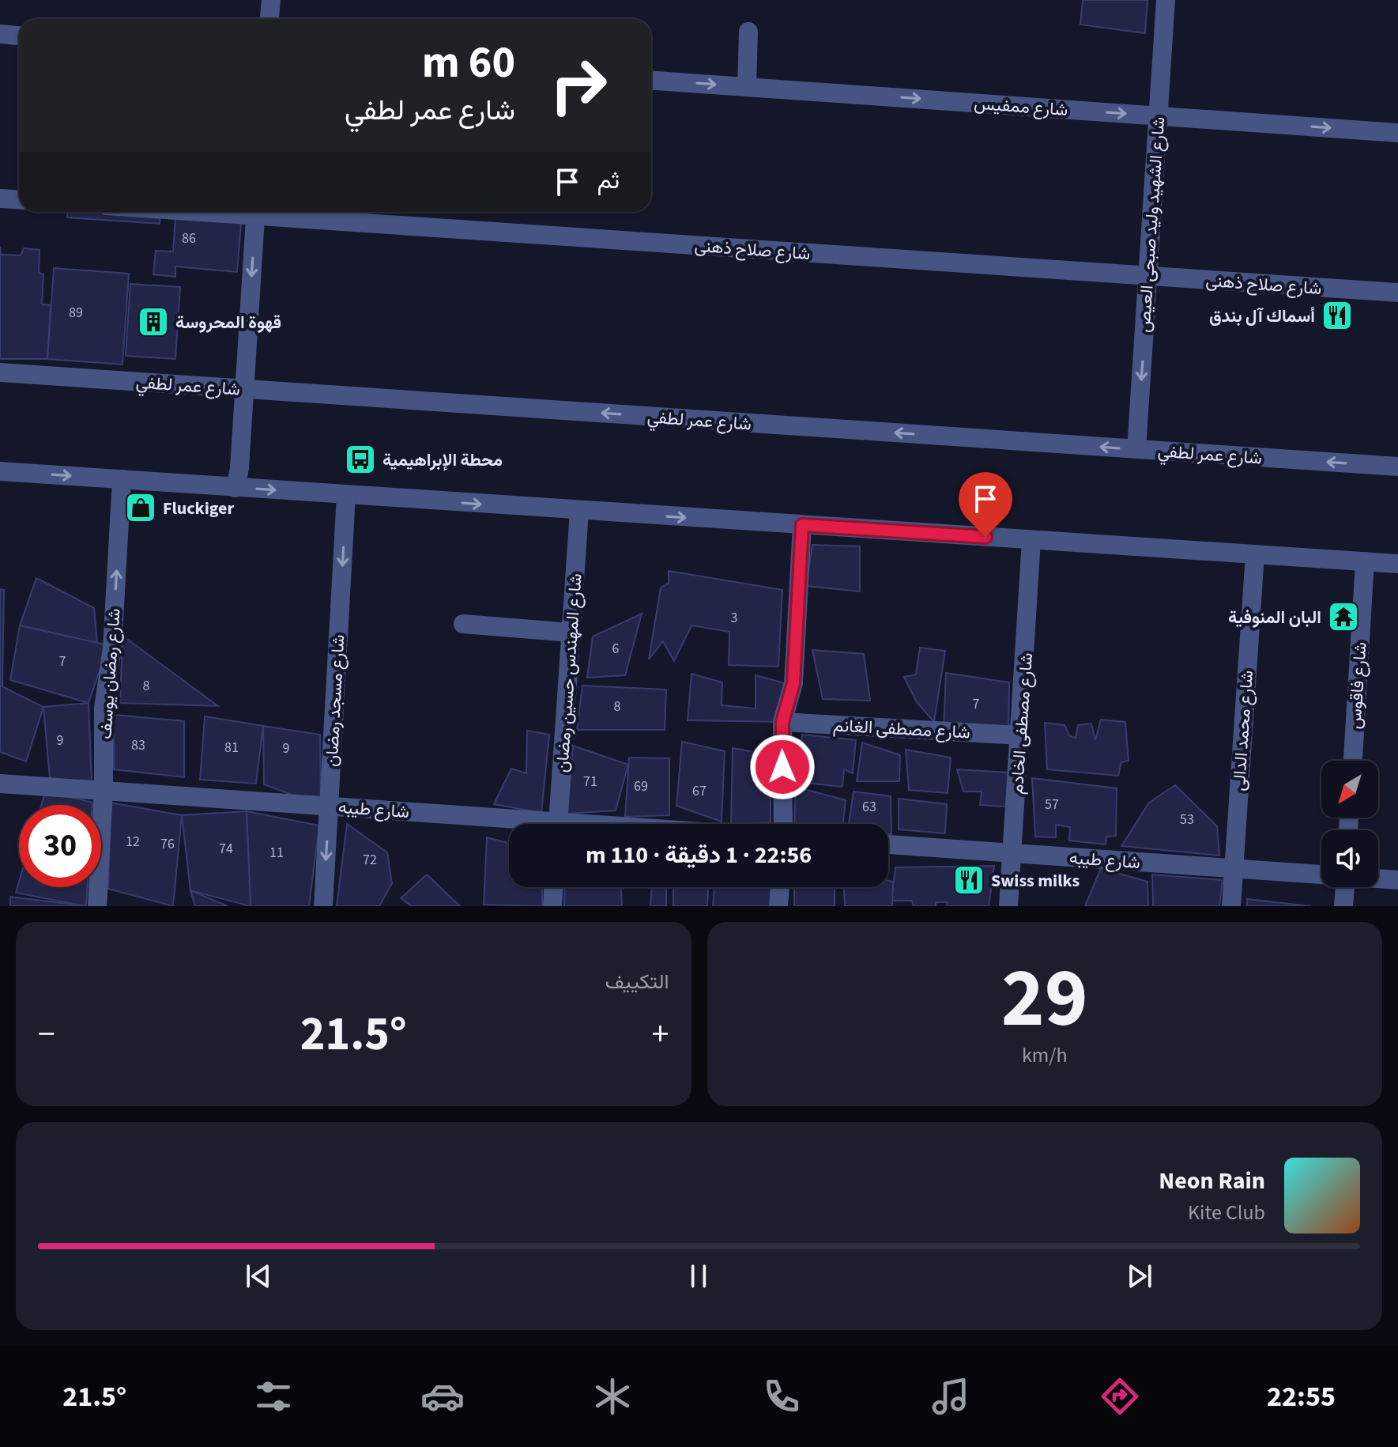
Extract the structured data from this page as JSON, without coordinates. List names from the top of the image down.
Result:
{
  "streets": {
    "street": [
      "شارع ممفيس",
      "شارع الشهيد وليد صبحى العيص",
      "شارع صلاح ذهنى",
      "شارع عمر لطفي",
      "شارع المهندس حسين رمضان",
      "شارع رمضان يوسف",
      "شارع فاقوس",
      "شارع مسجد رمضان",
      "شارع مصطفى الخادم",
      "شارع مصطفى الغانم",
      "شارع محمد الدالى",
      "شارع طيبه"
    ]
  },
  "crossings": [
    ["شارع ممفيس", "شارع الشهيد وليد صبحى العيص"],
    ["شارع الشهيد وليد صبحى العيص", "شارع صلاح ذهنى"],
    ["شارع الشهيد وليد صبحى العيص", "شارع عمر لطفي"],
    ["شارع رمضان يوسف", "شارع طيبه"],
    ["شارع مسجد رمضان", "شارع طيبه"],
    ["شارع مصطفى الخادم", "شارع مصطفى الغانم"],
    ["شارع مصطفى الخادم", "شارع طيبه"],
    ["شارع محمد الدالى", "شارع طيبه"]
  ],
  "one_way": [
    "شارع ممفيس",
    "شارع الشهيد وليد صبحى العيص",
    "شارع رمضان يوسف",
    "شارع مسجد رمضان"
  ],
  "places": {
    "restaurant": ["أسماك آل بندق", "Swiss milks"],
    "building": ["قهوة المحروسة"],
    "bus stop": ["محطة الإبراهيمية"],
    "shop": ["Fluckiger"],
    "temple": ["البان المنوفية"]
  },
  "house_numbers": [
    "86",
    "89",
    "3",
    "6",
    "7",
    "8",
    "7",
    "8",
    "9",
    "83",
    "81",
    "9",
    "71",
    "69",
    "67",
    "57",
    "63",
    "53",
    "12",
    "76",
    "74",
    "11",
    "72"
  ],
  "north": "bottom left",
  "page": {
    "turn": ["60 m", "شارع عمر لطفي"],
    "then": "ثم",
    "limit": "30",
    "trip": "22:56 · 1 دقيقة · 110 m",
    "tile": [
      ["29", "km/h"],
      "التكييف"
    ],
    "heat": ["−", "21.5°", "+"],
    "song": ["Neon Rain", "Kite Club"],
    "tabs": ["22:55", "21.5°"]
  }
}
